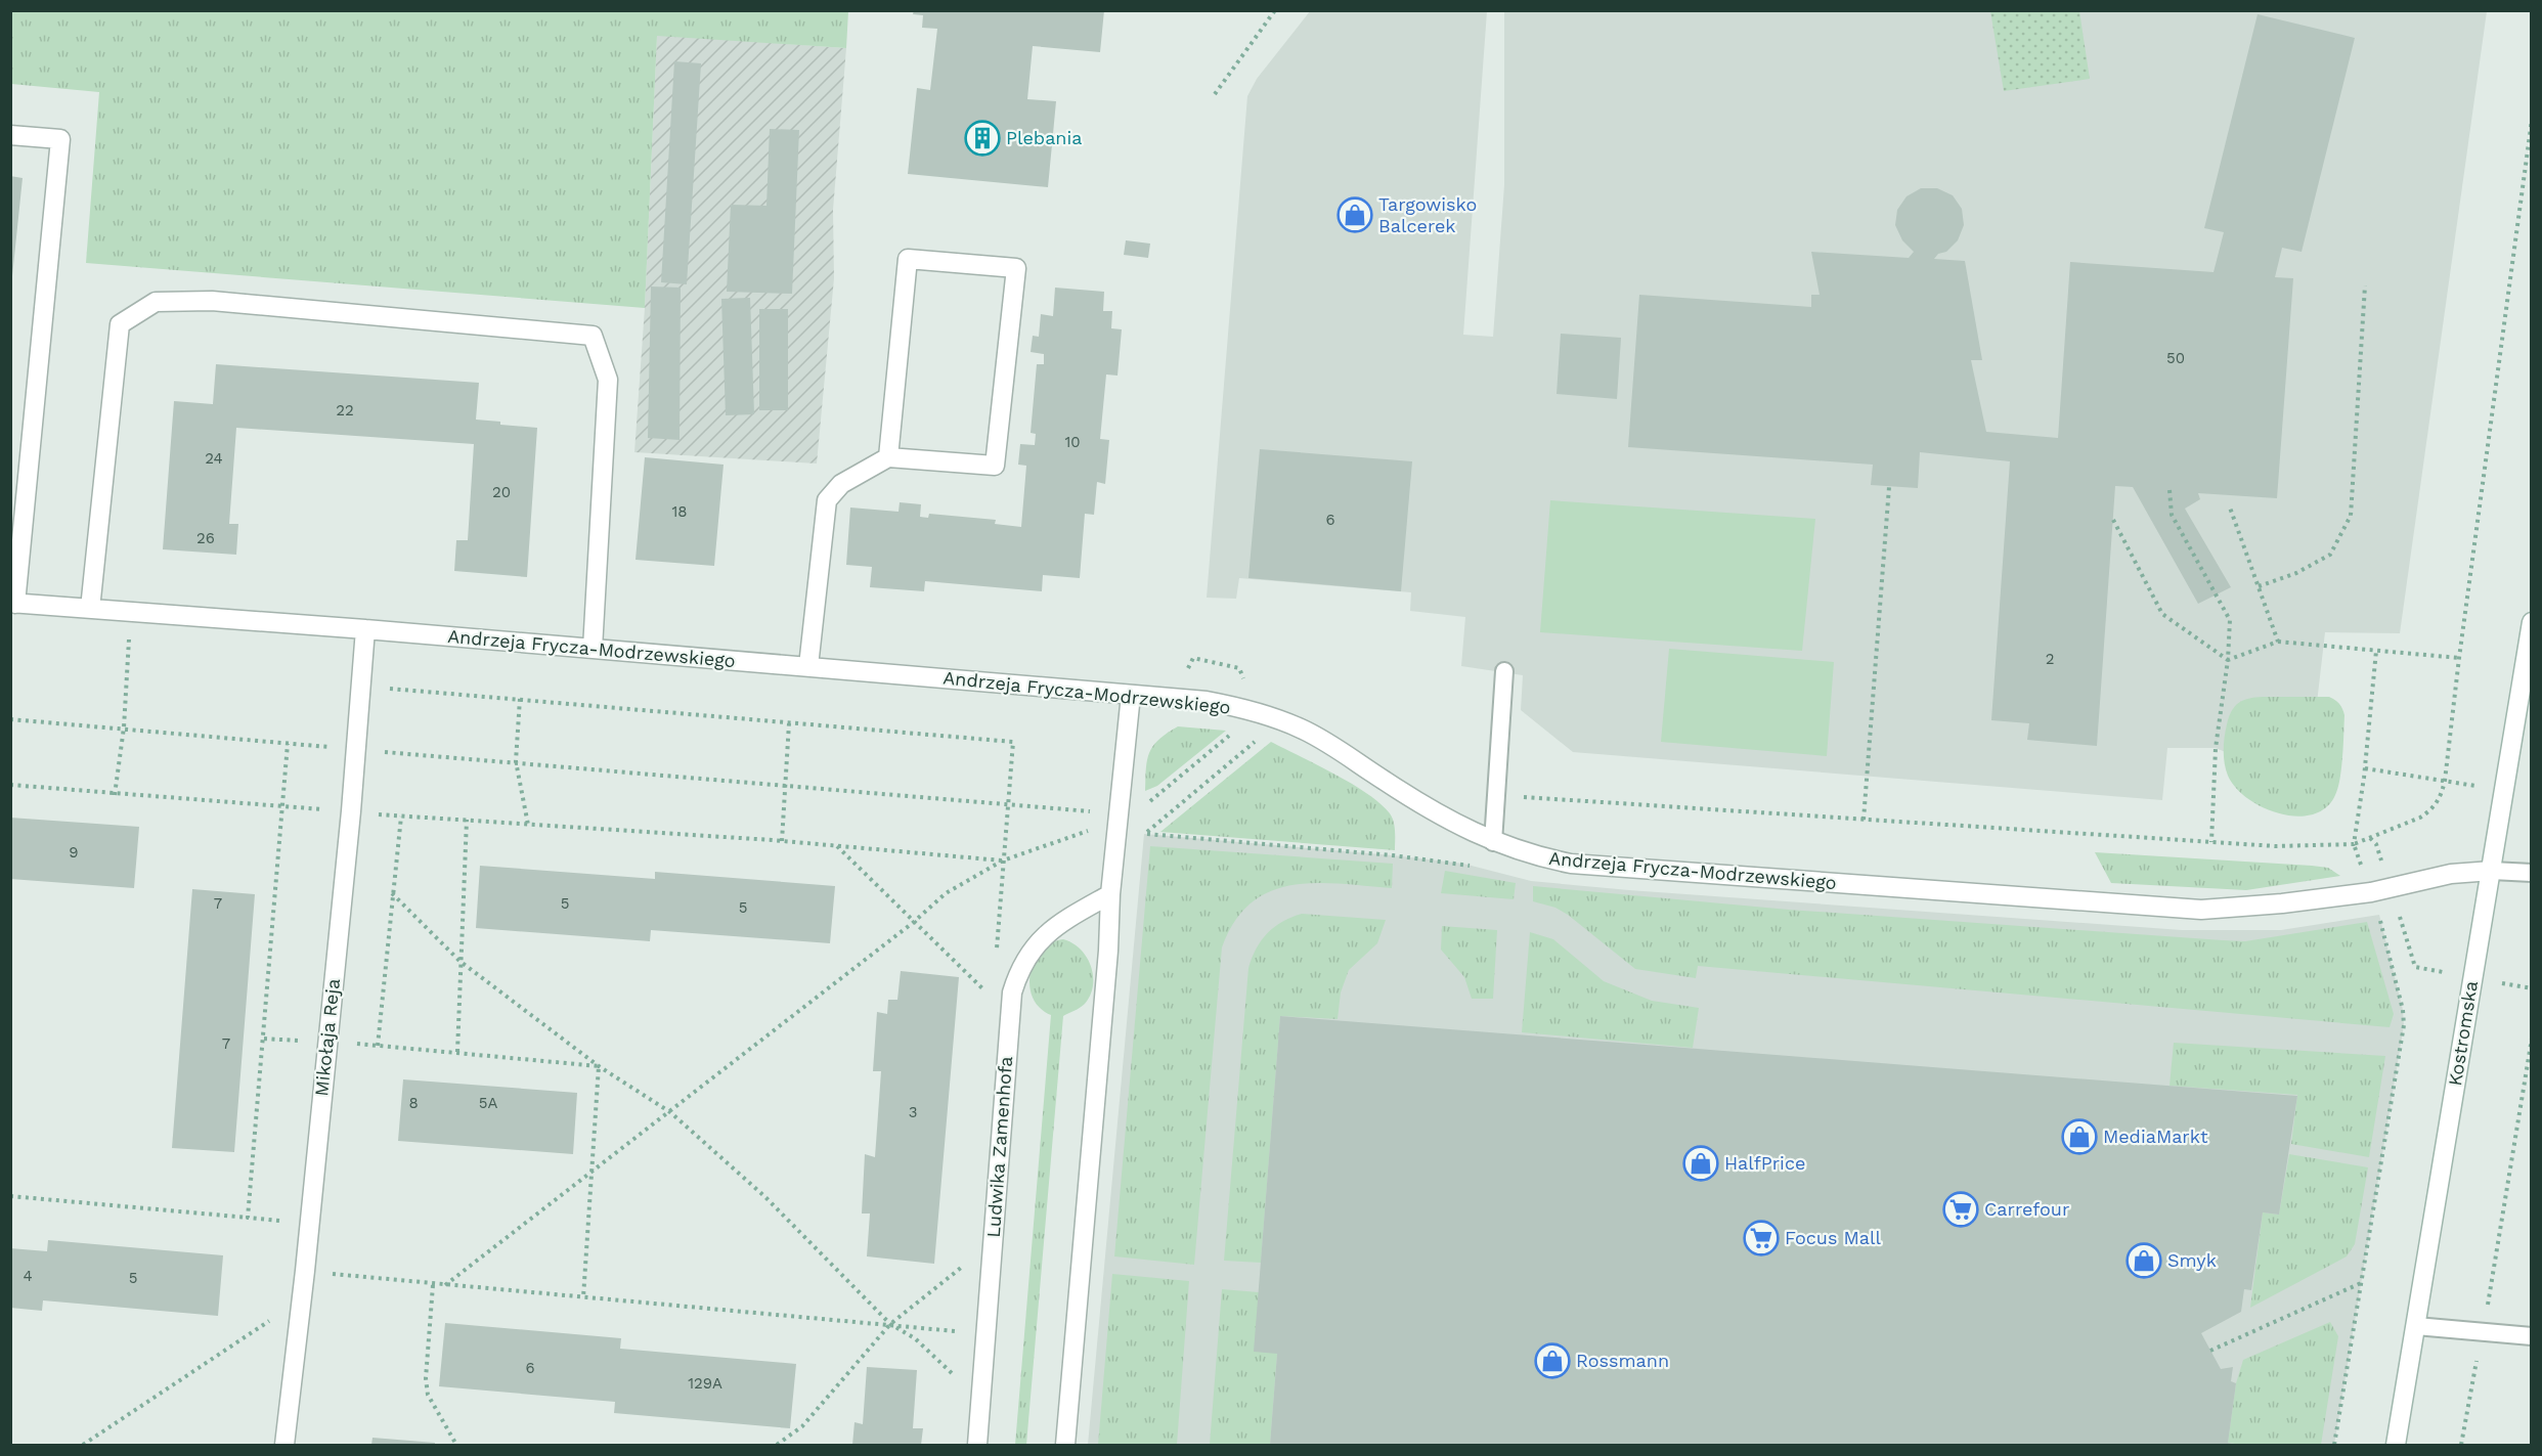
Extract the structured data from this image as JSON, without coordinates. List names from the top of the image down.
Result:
{
  "streets": {
    "street": [
      "Andrzeja Frycza-Modrzewskiego",
      "Kostromska",
      "Mikołaja Reja",
      "Ludwika Zamenhofa"
    ]
  },
  "crossings": [
    ["Andrzeja Frycza-Modrzewskiego", "Kostromska"],
    ["Andrzeja Frycza-Modrzewskiego", "Mikołaja Reja"]
  ],
  "places": {
    "building": ["Plebania"],
    "shop": [
      "Targowisko Balcerek",
      "MediaMarkt",
      "HalfPrice",
      "Smyk",
      "Rossmann"
    ],
    "supermarket": ["Carrefour", "Focus Mall"]
  },
  "house_numbers": [
    "50",
    "22",
    "10",
    "24",
    "20",
    "18",
    "6",
    "26",
    "2",
    "9",
    "7",
    "5",
    "5",
    "7",
    "8",
    "5A",
    "3",
    "4",
    "5",
    "6",
    "129A"
  ]
}
